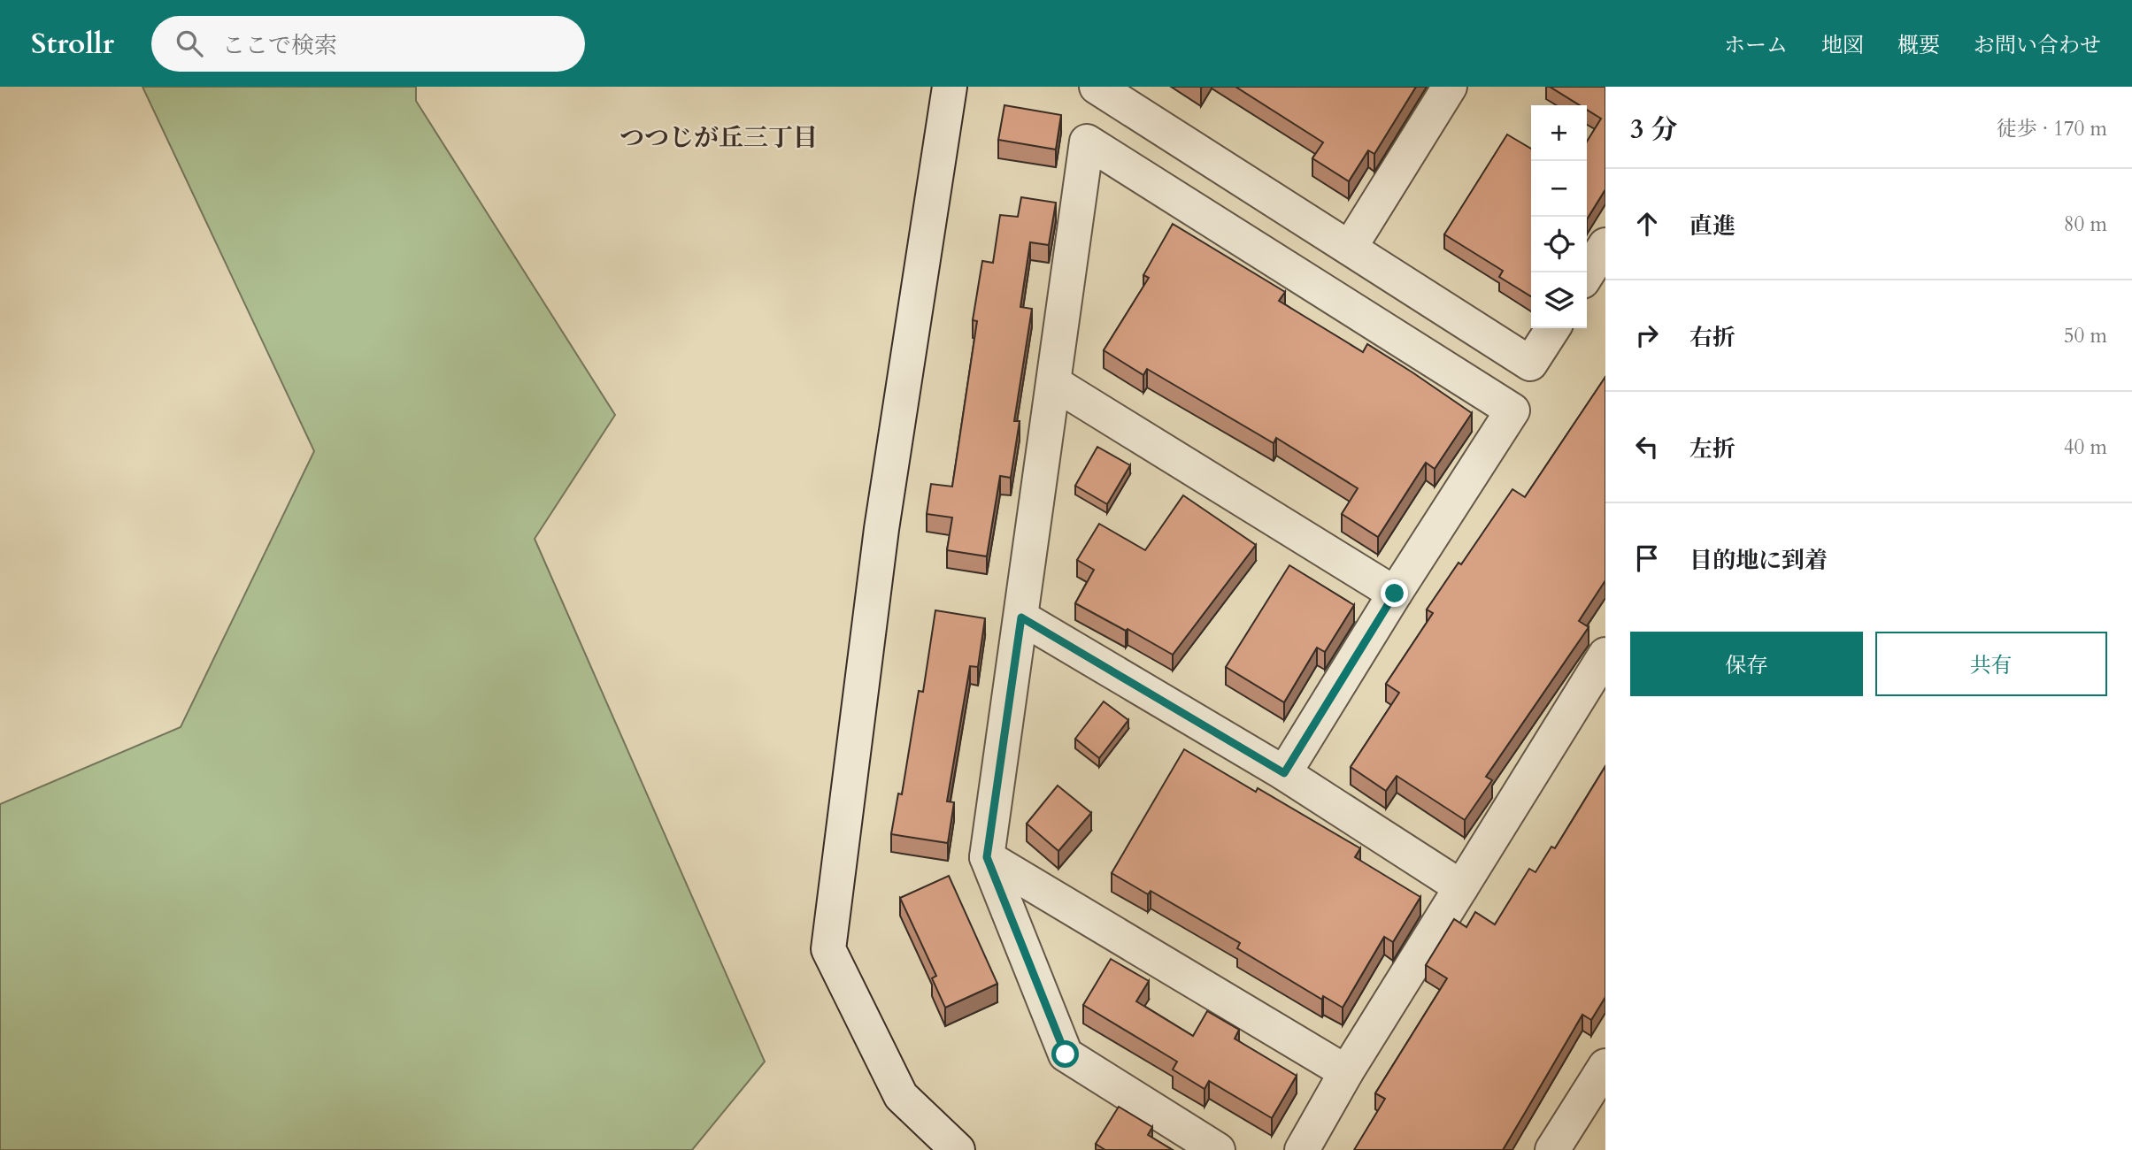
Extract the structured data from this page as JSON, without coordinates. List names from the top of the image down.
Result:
{
  "districts": ["つつじが丘三丁目"],
  "page": {
    "header": "Strollr",
    "search": "ここで検索",
    "nav": [
      "ホーム",
      "地図",
      "概要",
      "お問い合わせ"
    ],
    "heading": ["3 分", "徒歩 · 170 m"],
    "map_buttons": ["+", "−"],
    "list": [
      ["直進", "80 m"],
      ["右折", "50 m"],
      ["左折", "40 m"],
      "目的地に到着"
    ],
    "buttons": ["保存", "共有"]
  }
}
